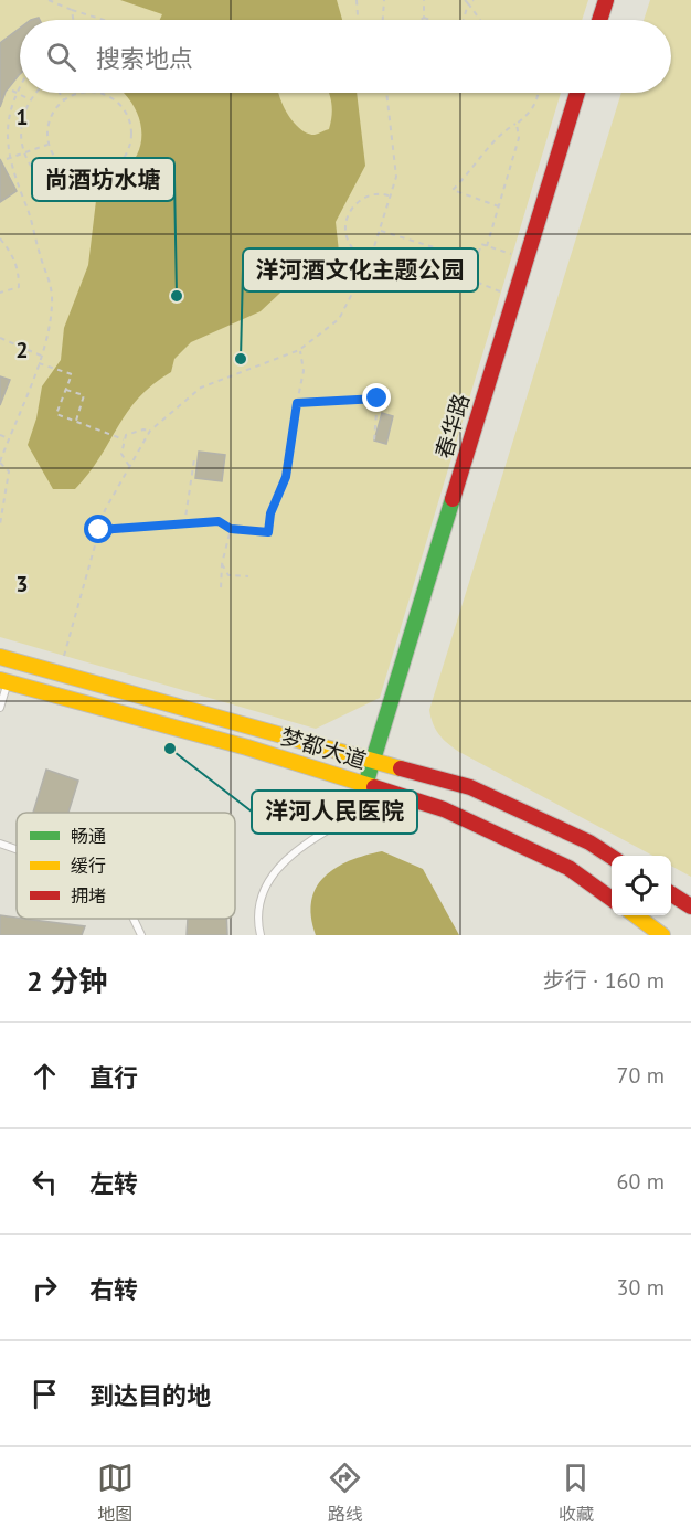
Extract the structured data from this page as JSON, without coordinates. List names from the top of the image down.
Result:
{
  "streets": {
    "main road": ["春华路", "梦都大道"]
  },
  "crossings": [
    ["春华路", "梦都大道"]
  ],
  "places": ["尚酒坊水塘", "洋河酒文化主题公园", "洋河人民医院"],
  "legend": ["畅通", "缓行", "拥堵"],
  "page": {
    "search": "搜索地点",
    "heading": ["2 分钟", "步行 · 160 m"],
    "list": [
      ["直行", "70 m"],
      ["左转", "60 m"],
      ["右转", "30 m"],
      "到达目的地"
    ],
    "nav": ["地图", "路线", "收藏"]
  },
  "grid": {
    "rows": ["1", "2", "3"]
  }
}
